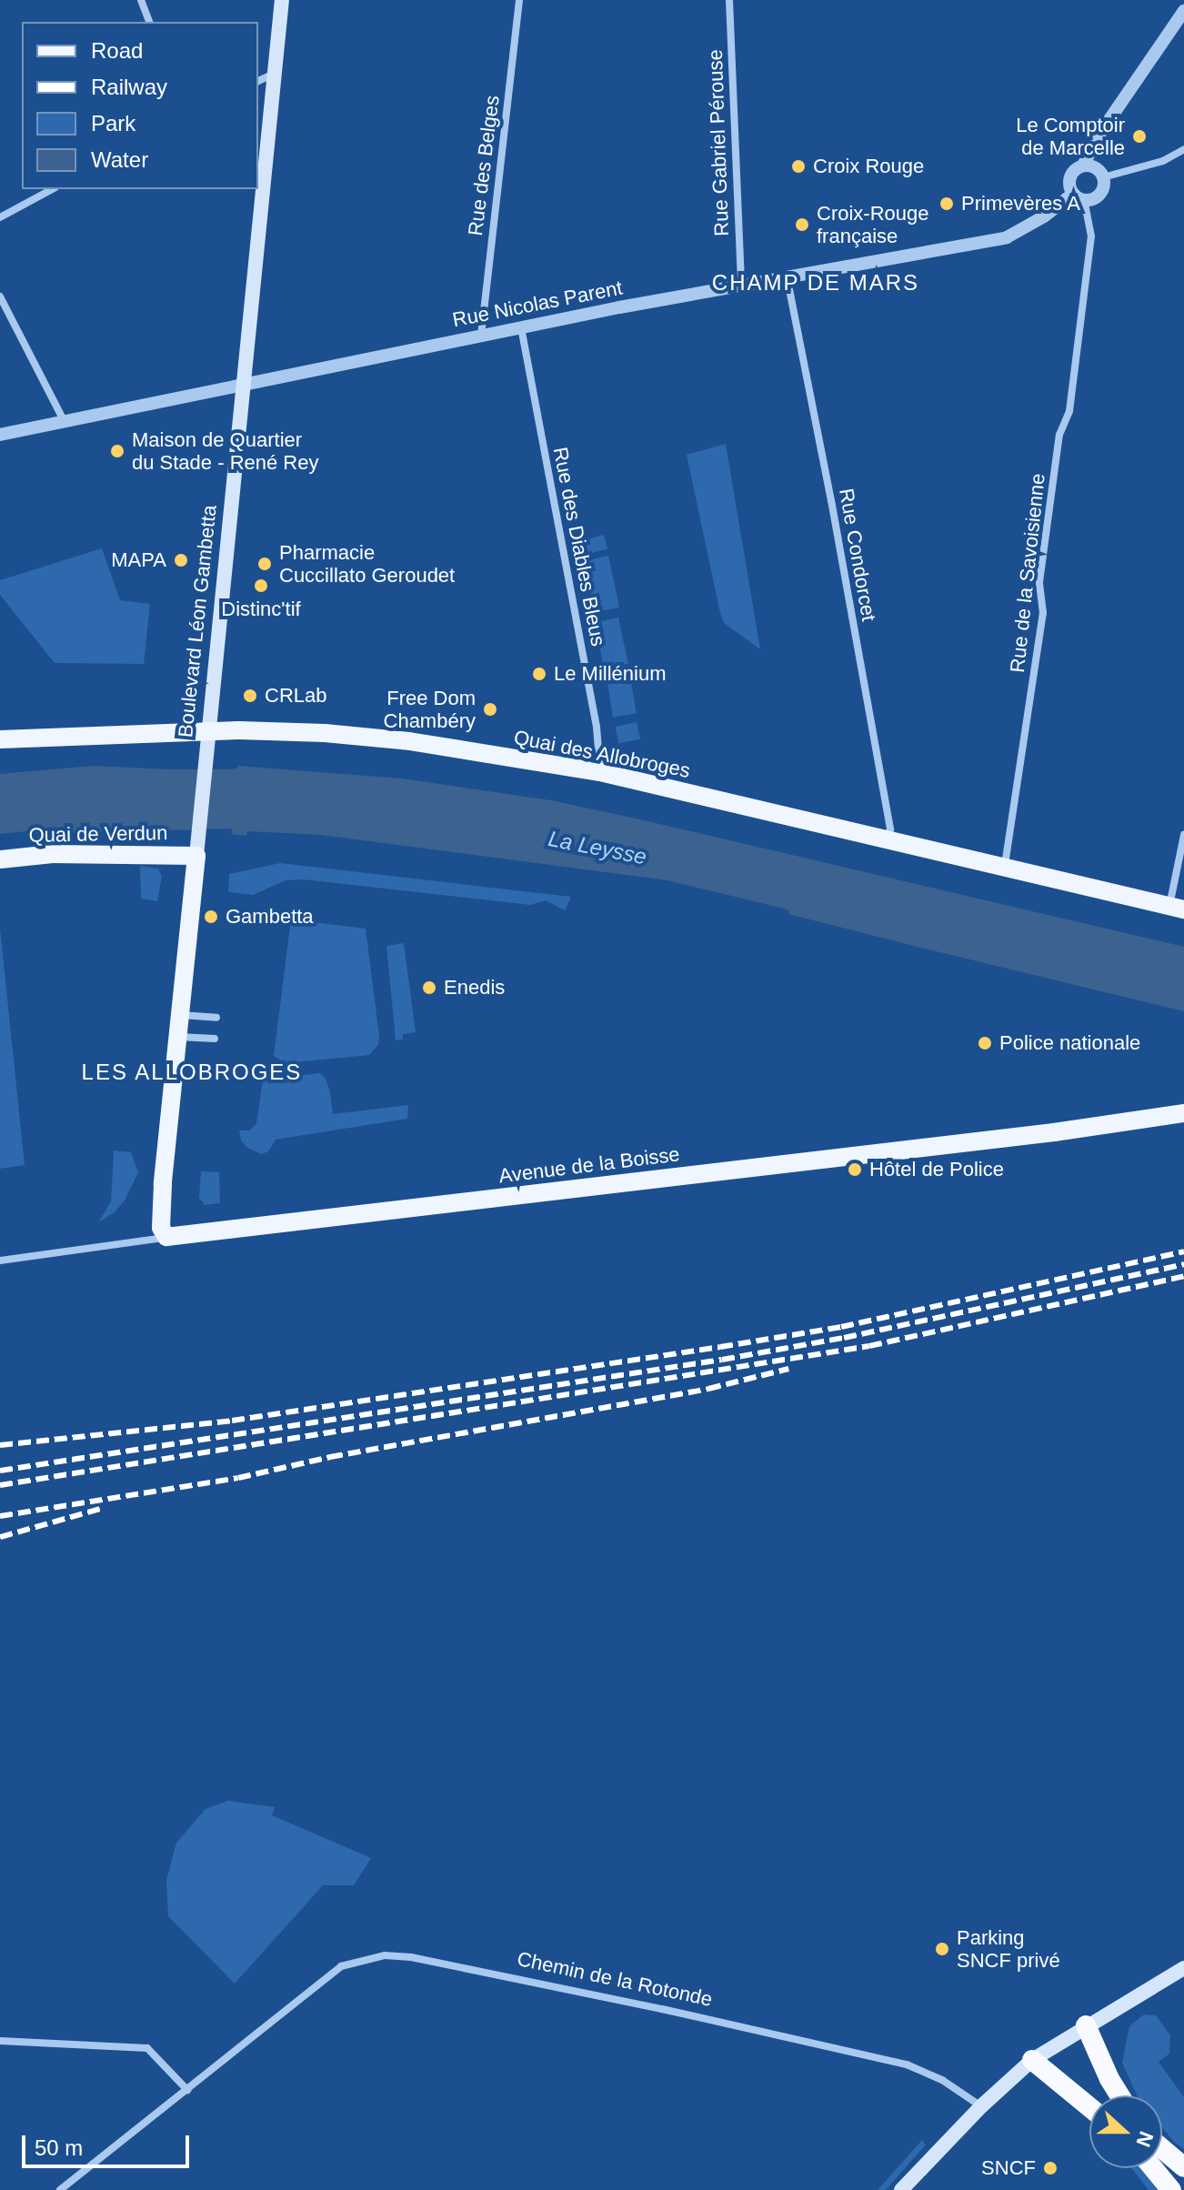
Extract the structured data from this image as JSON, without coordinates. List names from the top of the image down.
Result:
{
  "streets": {
    "main road": [
      "Boulevard Léon Gambetta",
      "Quai des Allobroges",
      "Quai de Verdun",
      "Avenue de la Boisse"
    ],
    "street": [
      "Rue Gabriel Pérouse",
      "Rue des Belges",
      "Rue Nicolas Parent",
      "Rue des Diables Bleus",
      "Rue Condorcet",
      "Rue de la Savoisienne",
      "Chemin de la Rotonde"
    ]
  },
  "crossings": [
    ["Rue Gabriel Pérouse", "Rue Nicolas Parent"],
    ["Rue des Belges", "Rue Nicolas Parent"],
    ["Rue Nicolas Parent", "Rue des Diables Bleus"],
    ["Rue Nicolas Parent", "Rue Condorcet"],
    ["Rue Nicolas Parent", "Rue de la Savoisienne"],
    ["Rue Nicolas Parent", "Boulevard Léon Gambetta"],
    ["Rue des Diables Bleus", "Quai des Allobroges"],
    ["Rue Condorcet", "Quai des Allobroges"],
    ["Rue de la Savoisienne", "Quai des Allobroges"],
    ["Boulevard Léon Gambetta", "Quai des Allobroges"],
    ["Boulevard Léon Gambetta", "Quai de Verdun"]
  ],
  "districts": ["CHAMP DE MARS", "LES ALLOBROGES"],
  "water": ["La Leysse"],
  "places": [
    "Le Comptoir de Marcelle",
    "Croix Rouge",
    "Primevères A",
    "Croix-Rouge française",
    "Maison de Quartier du Stade - René Rey",
    "MAPA",
    "Pharmacie Cuccillato Geroudet",
    "Distinc'tif",
    "Le Millénium",
    "CRLab",
    "Free Dom Chambéry",
    "Gambetta",
    "Enedis",
    "Police nationale",
    "Hôtel de Police",
    "Parking SNCF privé",
    "SNCF"
  ],
  "legend": [
    "Road",
    "Railway",
    "Park",
    "Water"
  ],
  "scale_bar": "50 m",
  "north": "right"
}
